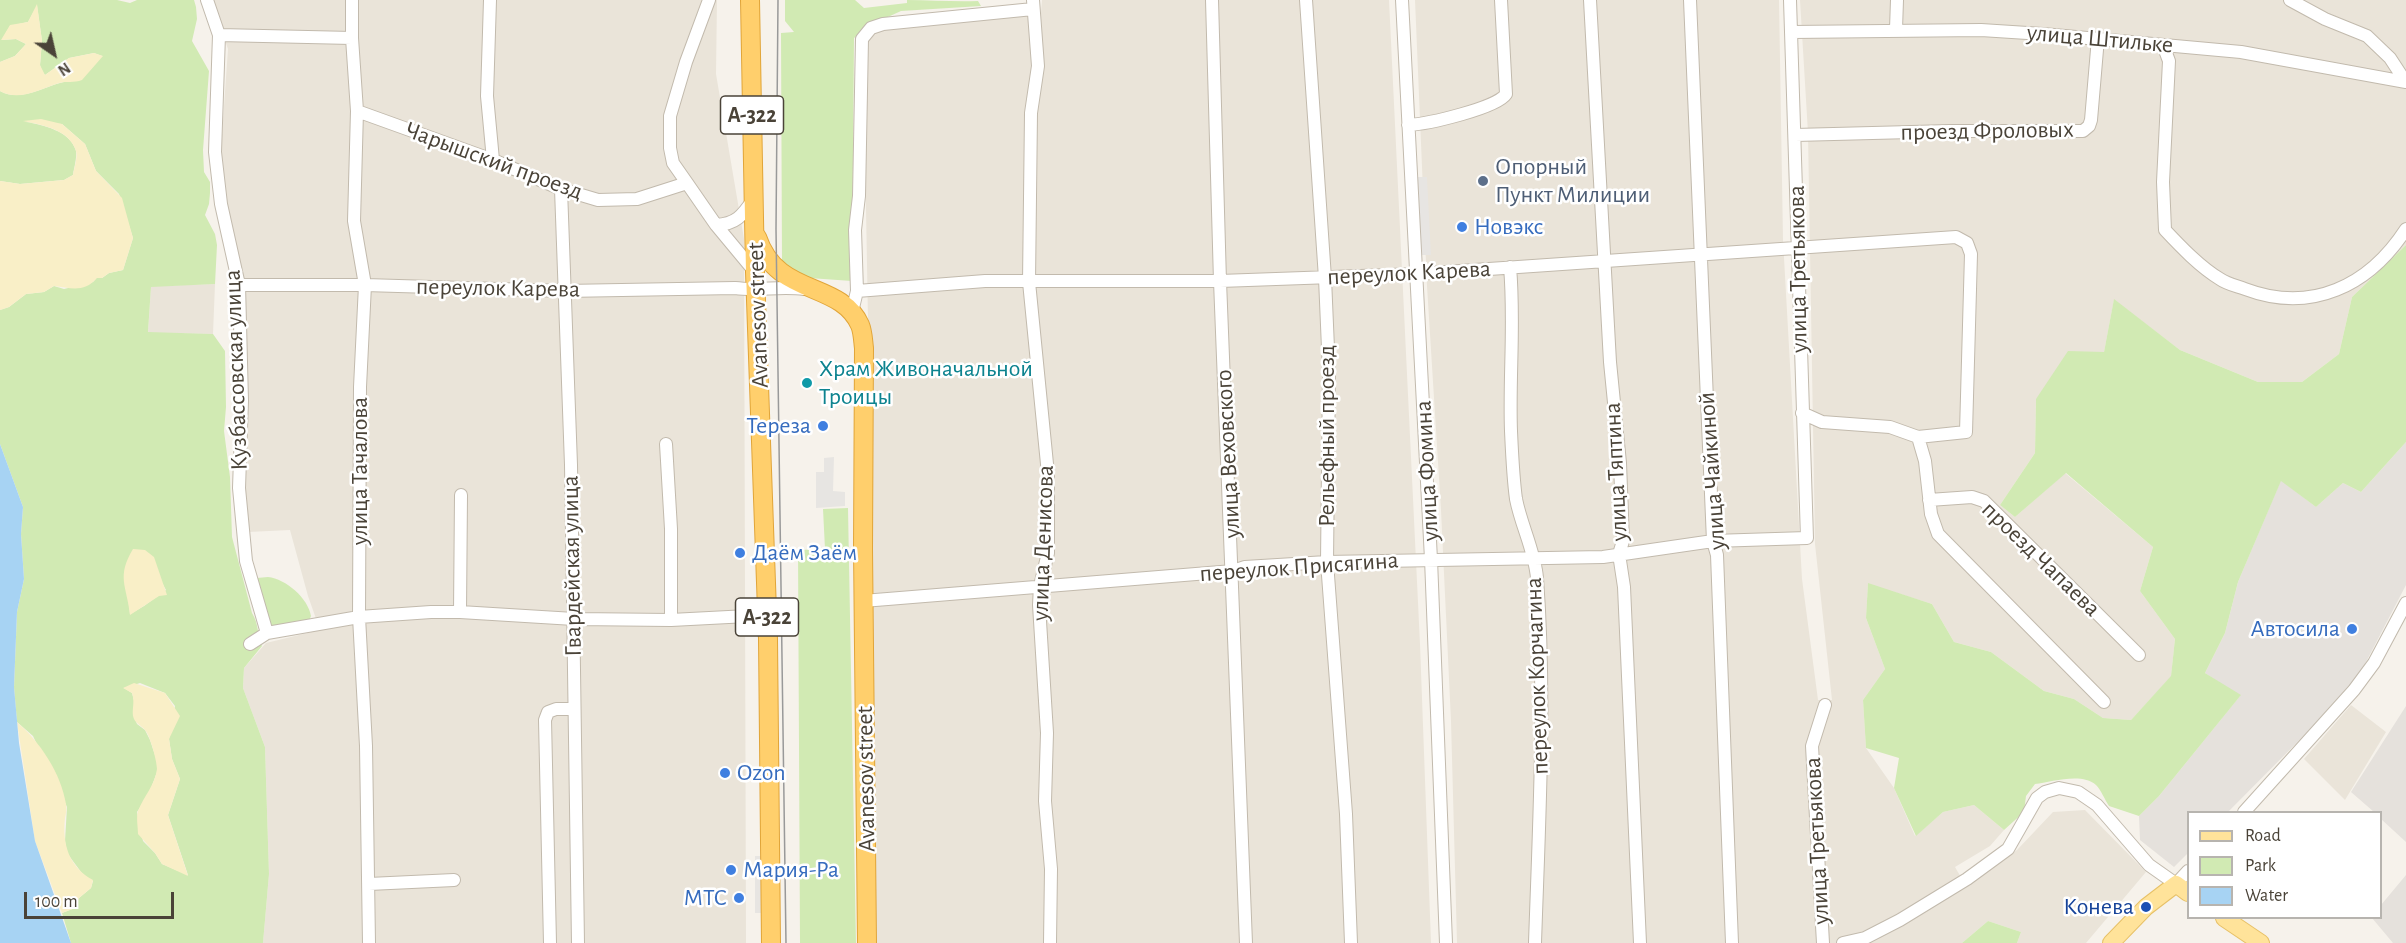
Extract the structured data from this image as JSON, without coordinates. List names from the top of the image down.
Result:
{
  "streets": {
    "highway": ["А-322", "Avanesov street"],
    "street": [
      "улица Штильке",
      "проезд Фроловых",
      "Чарышский проезд",
      "улица Третьякова",
      "переулок Карева",
      "Кузбассовская улица",
      "Рельефный проезд",
      "улица Веховского",
      "улица Тачалова",
      "улица Фомина",
      "улица Чайкиной",
      "улица Тяптина",
      "улица Денисова",
      "проезд Чапаева",
      "Гвардейская улица",
      "переулок Присягина",
      "переулок Корчагина"
    ]
  },
  "crossings": [
    ["улица Штильке", "проезд Фроловых"],
    ["улица Штильке", "улица Третьякова"],
    ["А-322", "Avanesov street"],
    ["проезд Фроловых", "улица Третьякова"],
    ["Чарышский проезд", "улица Тачалова"],
    ["Чарышский проезд", "Гвардейская улица"],
    ["улица Третьякова", "переулок Карева"],
    ["улица Третьякова", "переулок Присягина"],
    ["переулок Карева", "Avanesov street"],
    ["переулок Карева", "Кузбассовская улица"],
    ["переулок Карева", "Рельефный проезд"],
    ["переулок Карева", "улица Веховского"],
    ["переулок Карева", "улица Тачалова"],
    ["переулок Карева", "улица Фомина"],
    ["переулок Карева", "улица Чайкиной"],
    ["переулок Карева", "улица Тяптина"],
    ["переулок Карева", "улица Денисова"],
    ["переулок Карева", "Гвардейская улица"],
    ["переулок Карева", "переулок Корчагина"],
    ["Avanesov street", "переулок Присягина"],
    ["Рельефный проезд", "переулок Присягина"],
    ["улица Веховского", "переулок Присягина"],
    ["улица Фомина", "переулок Присягина"],
    ["улица Чайкиной", "переулок Присягина"],
    ["улица Тяптина", "переулок Присягина"],
    ["улица Денисова", "переулок Присягина"],
    ["переулок Присягина", "переулок Корчагина"]
  ],
  "places": [
    "Опорный Пункт Милиции",
    "Новэкс",
    "Храм Живоначальной Троицы",
    "Тереза",
    "Даём Заём",
    "Автосила",
    "Ozon",
    "Мария-Ра",
    "МТС",
    "Конева"
  ],
  "legend": ["Road", "Park", "Water"],
  "scale_bar": "100 m",
  "north": "bottom right"
}
